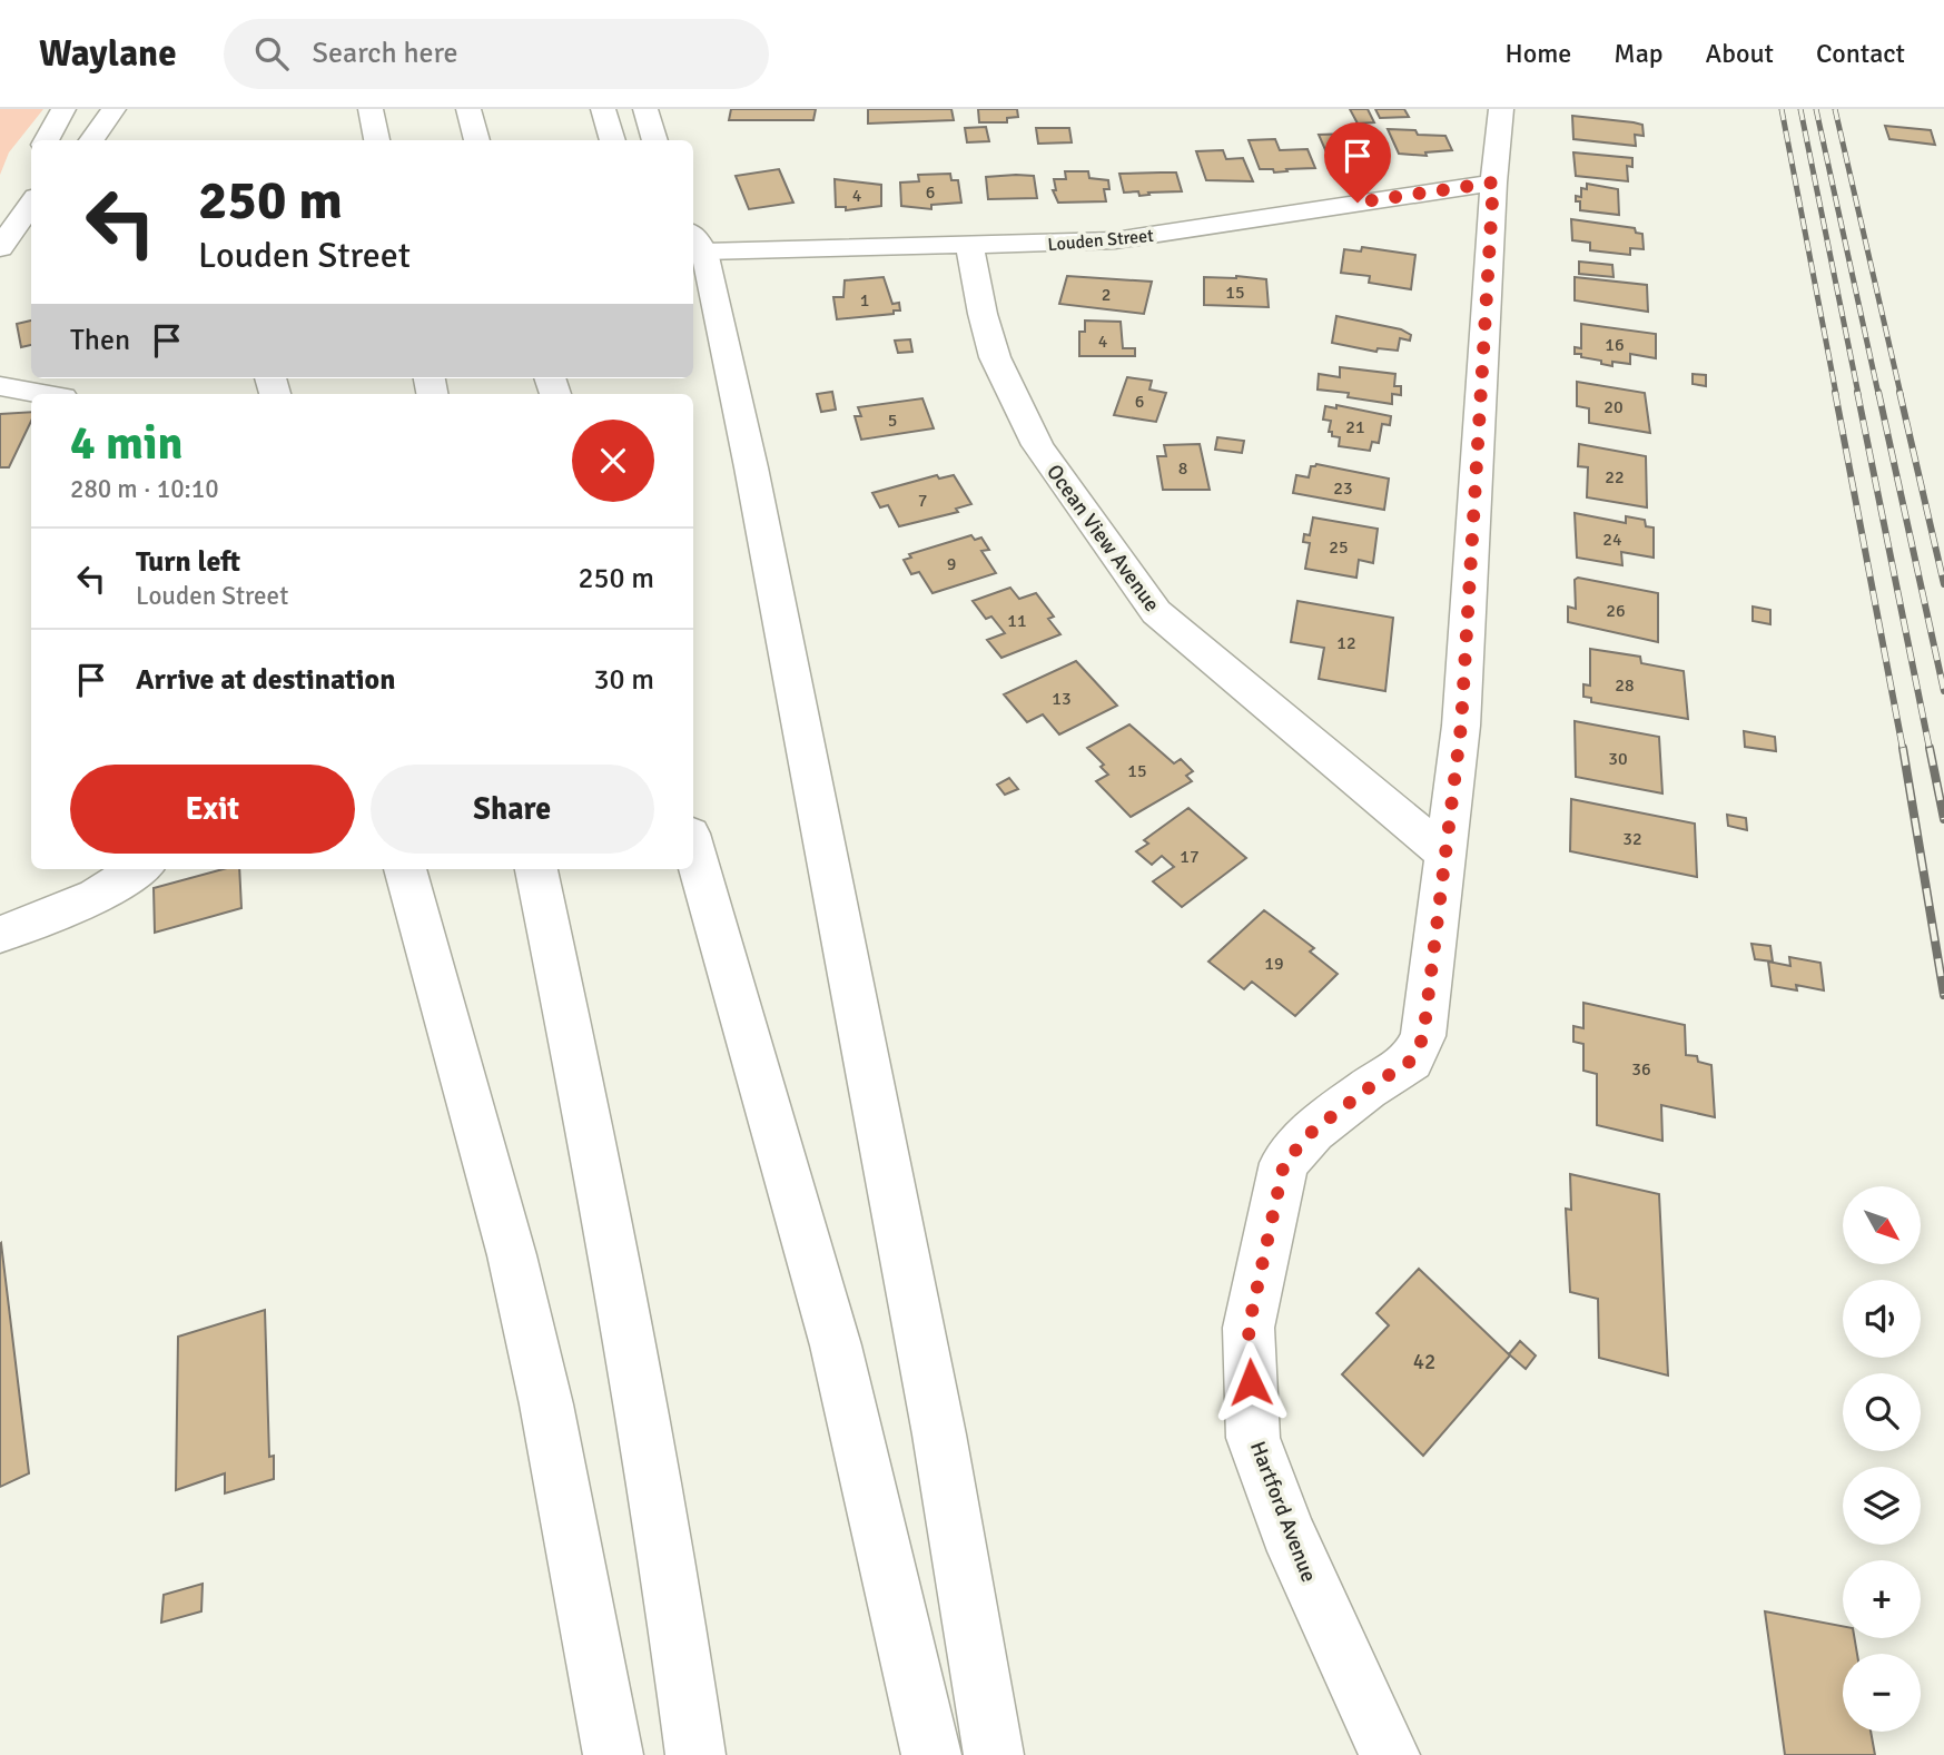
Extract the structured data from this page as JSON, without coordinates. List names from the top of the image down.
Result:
{
  "streets": {
    "main road": ["Louden Street", "Ocean View Avenue", "Hartford Avenue"]
  },
  "crossings": [
    ["Louden Street", "Ocean View Avenue"],
    ["Louden Street", "Hartford Avenue"],
    ["Ocean View Avenue", "Hartford Avenue"]
  ],
  "house_numbers": [
    "6",
    "4",
    "15",
    "2",
    "1",
    "4",
    "16",
    "6",
    "20",
    "5",
    "21",
    "8",
    "22",
    "23",
    "7",
    "24",
    "25",
    "9",
    "26",
    "11",
    "12",
    "28",
    "13",
    "30",
    "15",
    "32",
    "17",
    "19",
    "36",
    "42"
  ],
  "north": "bottom right",
  "page": {
    "header": "Waylane",
    "search": "Search here",
    "nav": [
      "Home",
      "Map",
      "About",
      "Contact"
    ],
    "turn": ["250 m", "Louden Street"],
    "then": "Then",
    "heading": ["4 min", "280 m · 10:10"],
    "list": [
      {
        "name": "Turn left",
        "note": "Louden Street",
        "value": "250 m"
      },
      {
        "name": "Arrive at destination",
        "value": "30 m"
      }
    ],
    "buttons": ["Exit", "Share"],
    "map_buttons": ["+", "−"]
  }
}
